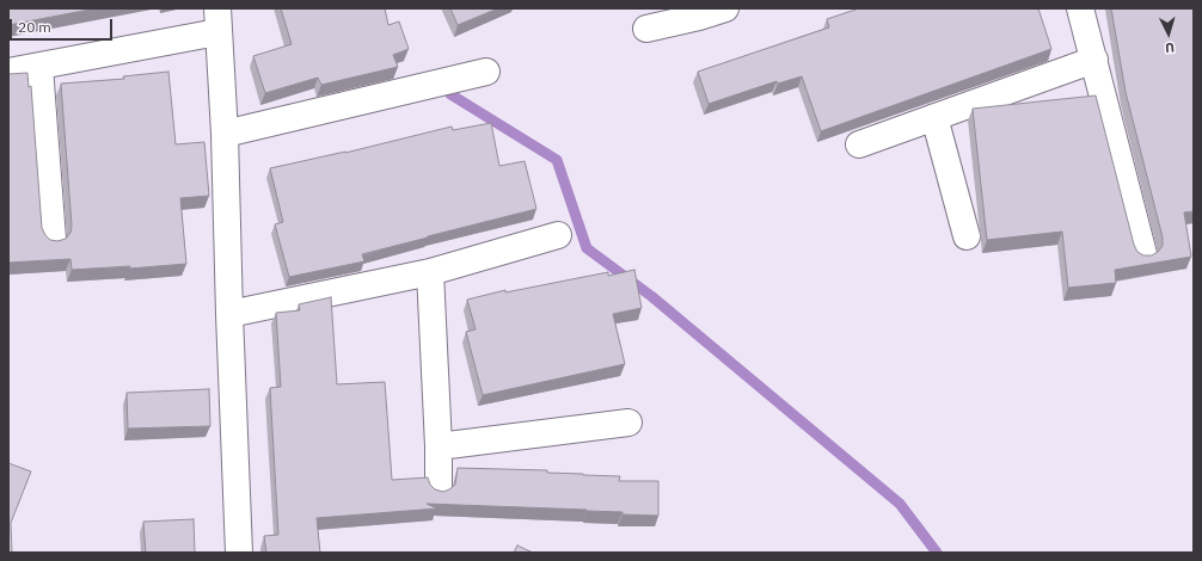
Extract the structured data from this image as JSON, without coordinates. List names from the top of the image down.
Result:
{
  "scale_bar": "20 m",
  "north": "bottom"
}
